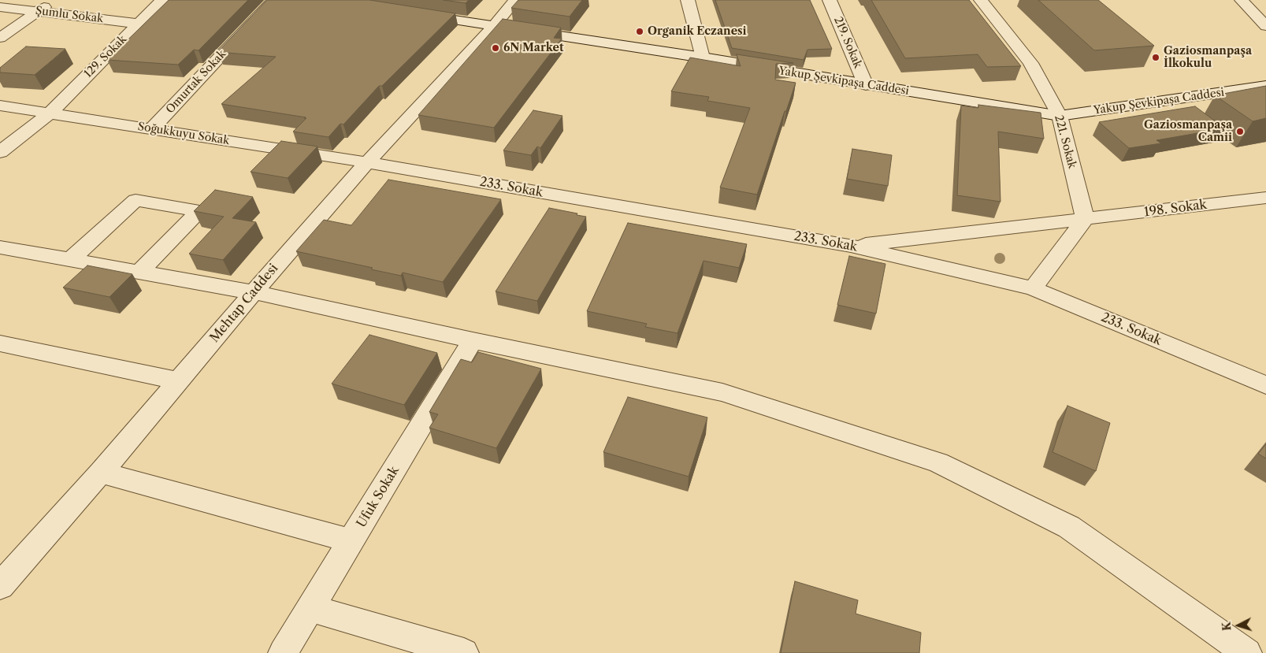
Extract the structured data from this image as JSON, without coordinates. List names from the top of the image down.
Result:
{
  "streets": {
    "street": [
      "Şumlu Sokak",
      "219. Sokak",
      "129. Sokak",
      "Yakup Şevkipaşa Caddesi",
      "Omurtak Sokak",
      "Soğukkuyu Sokak",
      "221. Sokak",
      "233. Sokak",
      "198. Sokak",
      "Mehtap Caddesi",
      "Ufuk Sokak"
    ]
  },
  "crossings": [
    ["Şumlu Sokak", "129. Sokak"],
    ["219. Sokak", "Yakup Şevkipaşa Caddesi"],
    ["129. Sokak", "Soğukkuyu Sokak"],
    ["Yakup Şevkipaşa Caddesi", "221. Sokak"],
    ["Yakup Şevkipaşa Caddesi", "Mehtap Caddesi"],
    ["Omurtak Sokak", "Soğukkuyu Sokak"],
    ["Soğukkuyu Sokak", "233. Sokak"],
    ["Soğukkuyu Sokak", "Mehtap Caddesi"],
    ["221. Sokak", "198. Sokak"],
    ["233. Sokak", "198. Sokak"],
    ["233. Sokak", "Mehtap Caddesi"]
  ],
  "places": [
    "Organik Eczanesi",
    "6N Market",
    "Gaziosmanpaşa İlkokulu",
    "Gaziosmanpaşa Camii"
  ],
  "north": "left"
}
